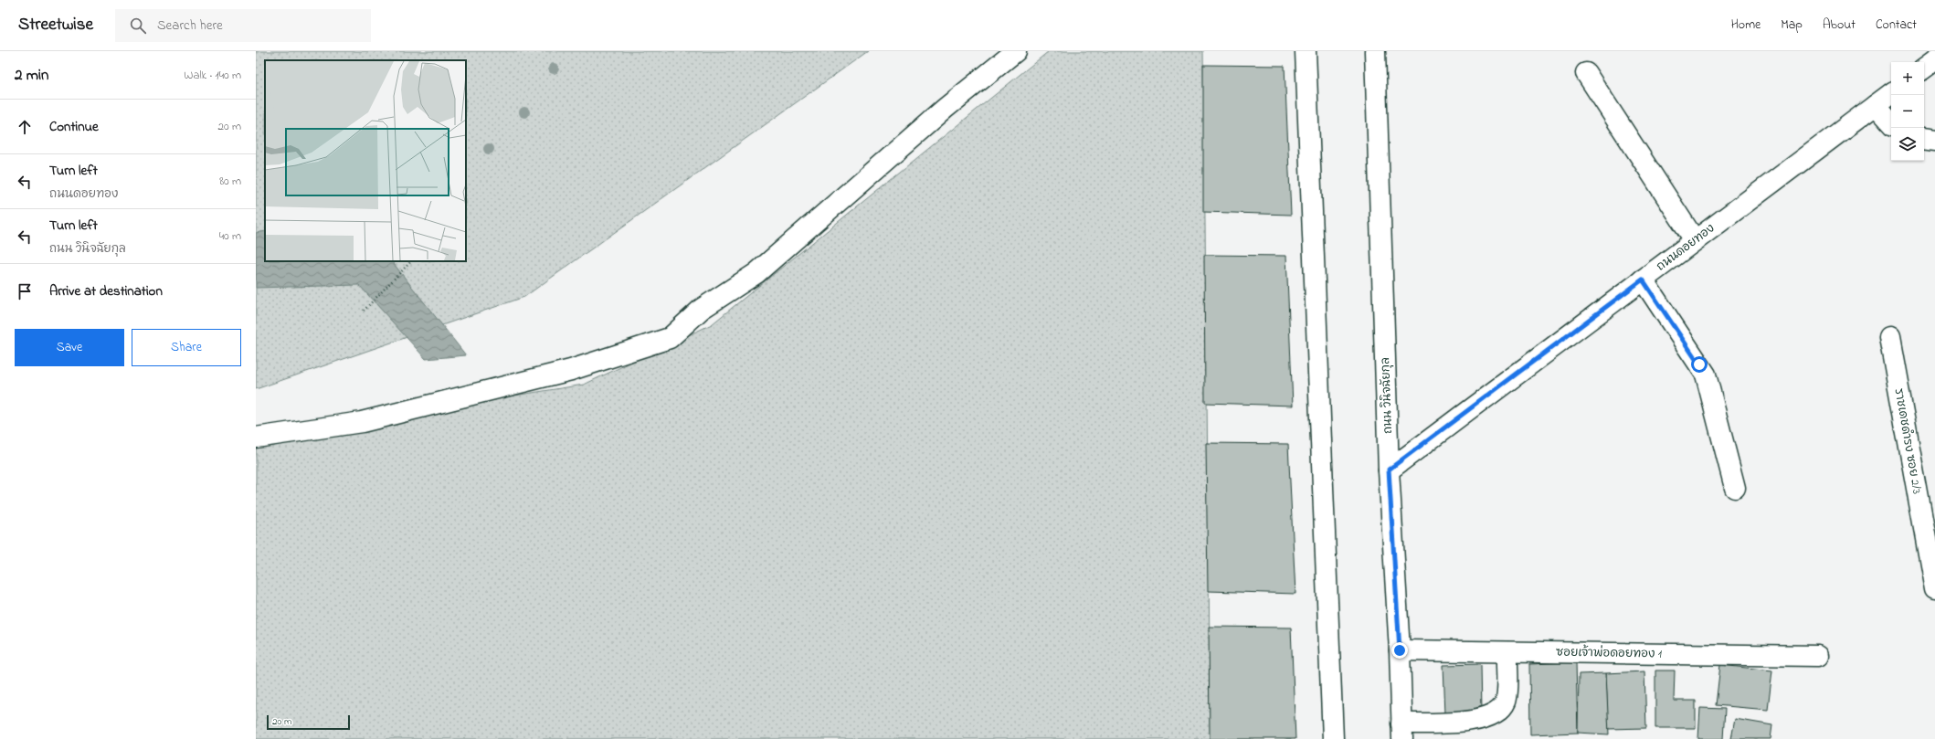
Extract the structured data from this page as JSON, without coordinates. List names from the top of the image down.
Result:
{
  "streets": {
    "street": [
      "ถนนดอยทอง",
      "ถนน วินิจฉัยกุล",
      "ราชเดชดำรง ซอย 2/3",
      "ซอยเจ้าพ่อดอยทอง 1"
    ]
  },
  "crossings": [
    ["ถนนดอยทอง", "ถนน วินิจฉัยกุล"],
    ["ถนน วินิจฉัยกุล", "ซอยเจ้าพ่อดอยทอง 1"]
  ],
  "scale_bar": "20 m",
  "page": {
    "header": "Streetwise",
    "search": "Search here",
    "nav": [
      "Home",
      "Map",
      "About",
      "Contact"
    ],
    "heading": ["2 min", "Walk · 140 m"],
    "map_buttons": ["+", "−"],
    "list": [
      ["Continue", "20 m"],
      ["Turn left", "ถนนดอยทอง", "80 m"],
      ["Turn left", "ถนน วินิจฉัยกุล", "40 m"],
      "Arrive at destination"
    ],
    "buttons": ["Save", "Share"],
    "scale": "20 m"
  }
}
